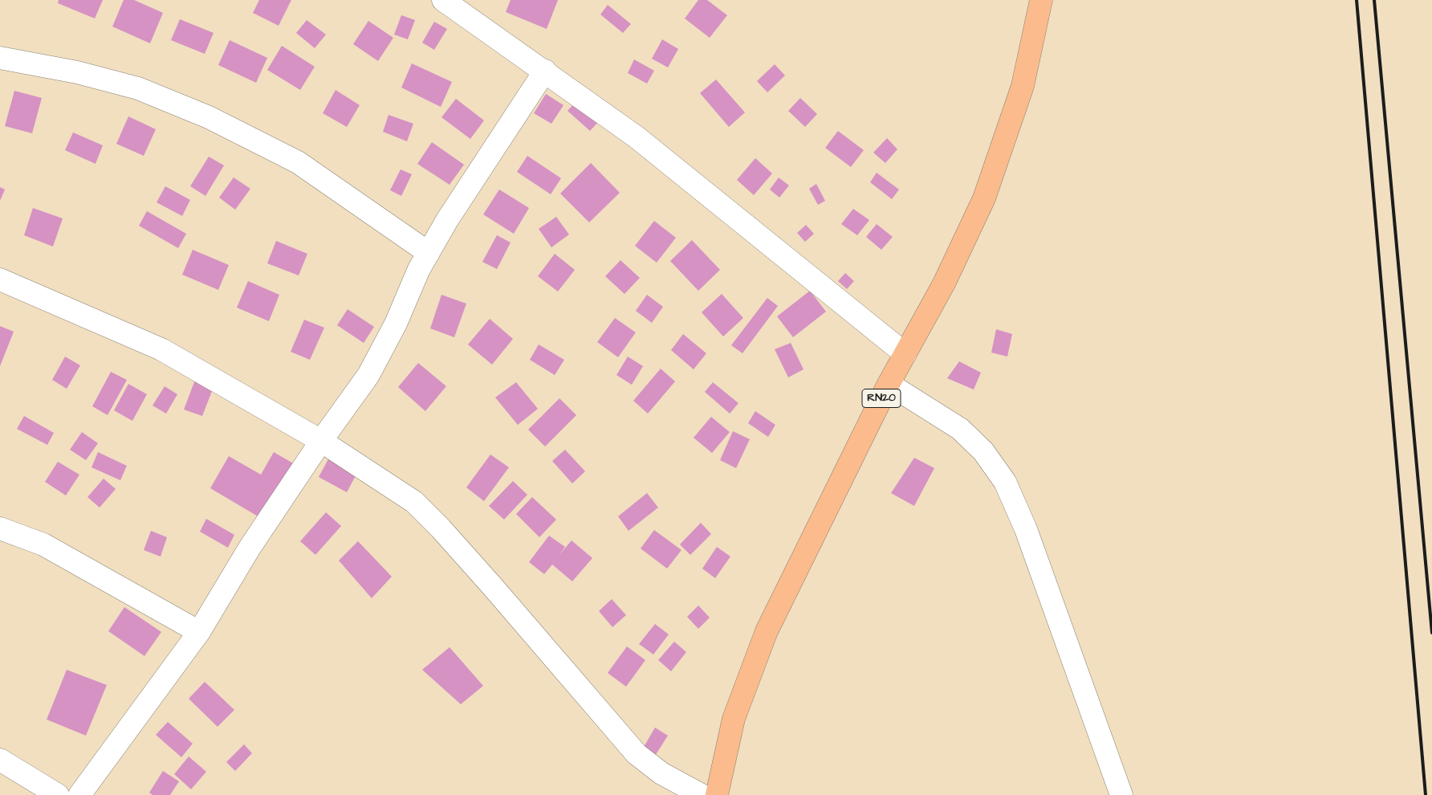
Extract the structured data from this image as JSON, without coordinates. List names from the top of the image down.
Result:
{
  "streets": {
    "main road": ["RN20"]
  }
}
